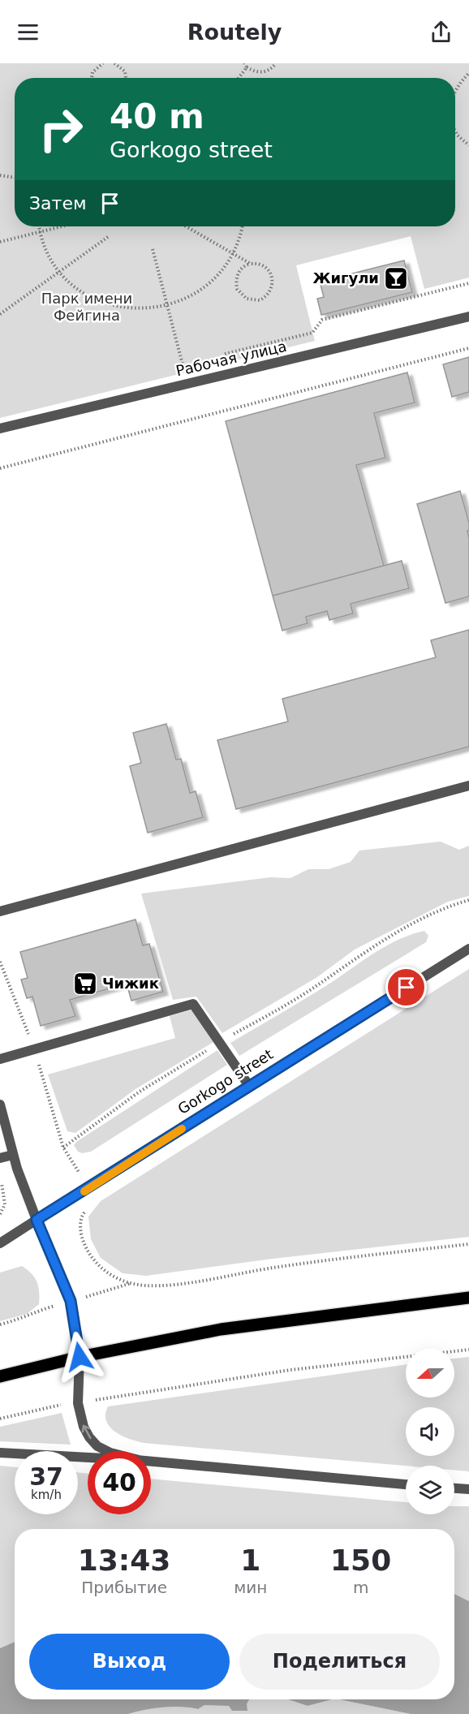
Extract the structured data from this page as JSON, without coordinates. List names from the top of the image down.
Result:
{
  "streets": {
    "street": ["Рабочая улица", "Gorkogo street"]
  },
  "parks": ["Парк имени Фейгина"],
  "places": {
    "bar": ["Жигули"],
    "supermarket": ["Чижик"]
  },
  "north": "left",
  "page": {
    "header": "Routely",
    "turn": ["40 m", "Gorkogo street"],
    "then": "Затем",
    "speed": "37 km/h",
    "limit": "40",
    "eta": [
      "13:43",
      "Прибытие",
      "1",
      "мин",
      "150",
      "m"
    ],
    "buttons": ["Выход", "Поделиться"]
  }
}
